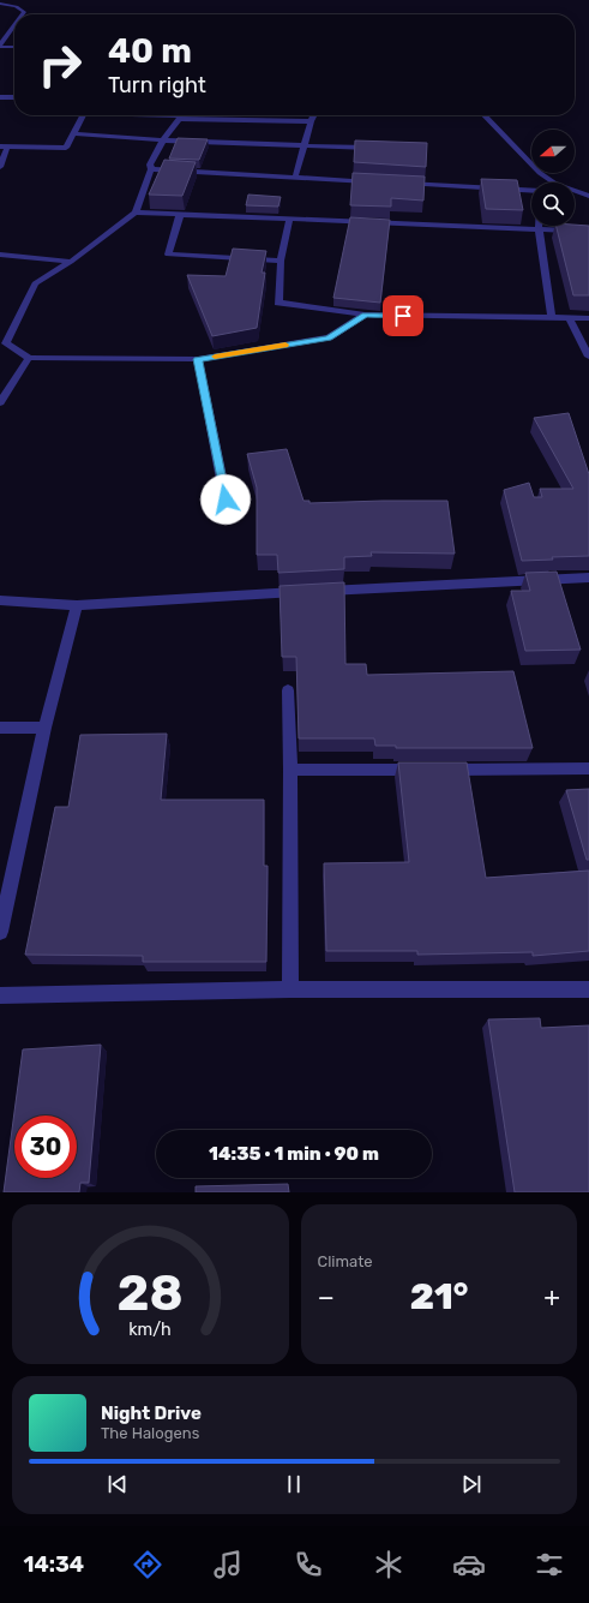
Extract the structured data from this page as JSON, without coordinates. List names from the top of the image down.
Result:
{
  "north": "left",
  "page": {
    "turn": ["40 m", "Turn right"],
    "limit": "30",
    "trip": "14:35 · 1 min · 90 m",
    "tile": "Climate",
    "heat": ["−", "21°", "+"],
    "song": ["Night Drive", "The Halogens"],
    "tabs": "14:34",
    "gauge": ["28", "km/h"]
  }
}
